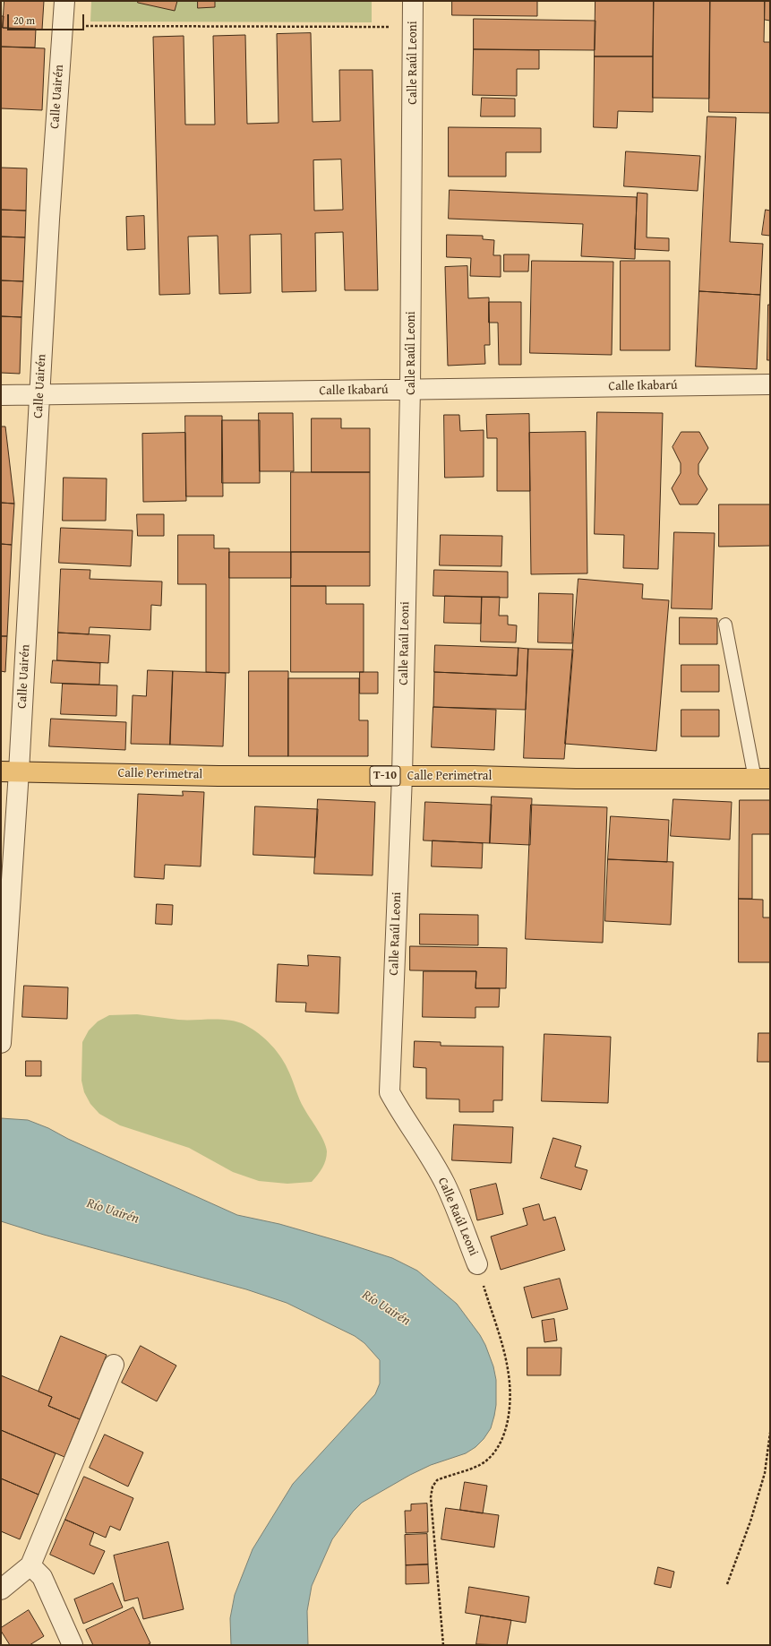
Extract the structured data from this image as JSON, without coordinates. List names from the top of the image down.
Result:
{
  "streets": {
    "highway": ["Calle Perimetral", "T-10"],
    "street": ["Calle Raúl Leoni", "Calle Uairén", "Calle Ikabarú"]
  },
  "crossings": [
    ["Calle Raúl Leoni", "Calle Ikabarú"],
    ["Calle Raúl Leoni", "Calle Perimetral"],
    ["Calle Uairén", "Calle Ikabarú"],
    ["Calle Uairén", "Calle Perimetral"]
  ],
  "water": ["Río Uairén"],
  "scale_bar": "20 m"
}
